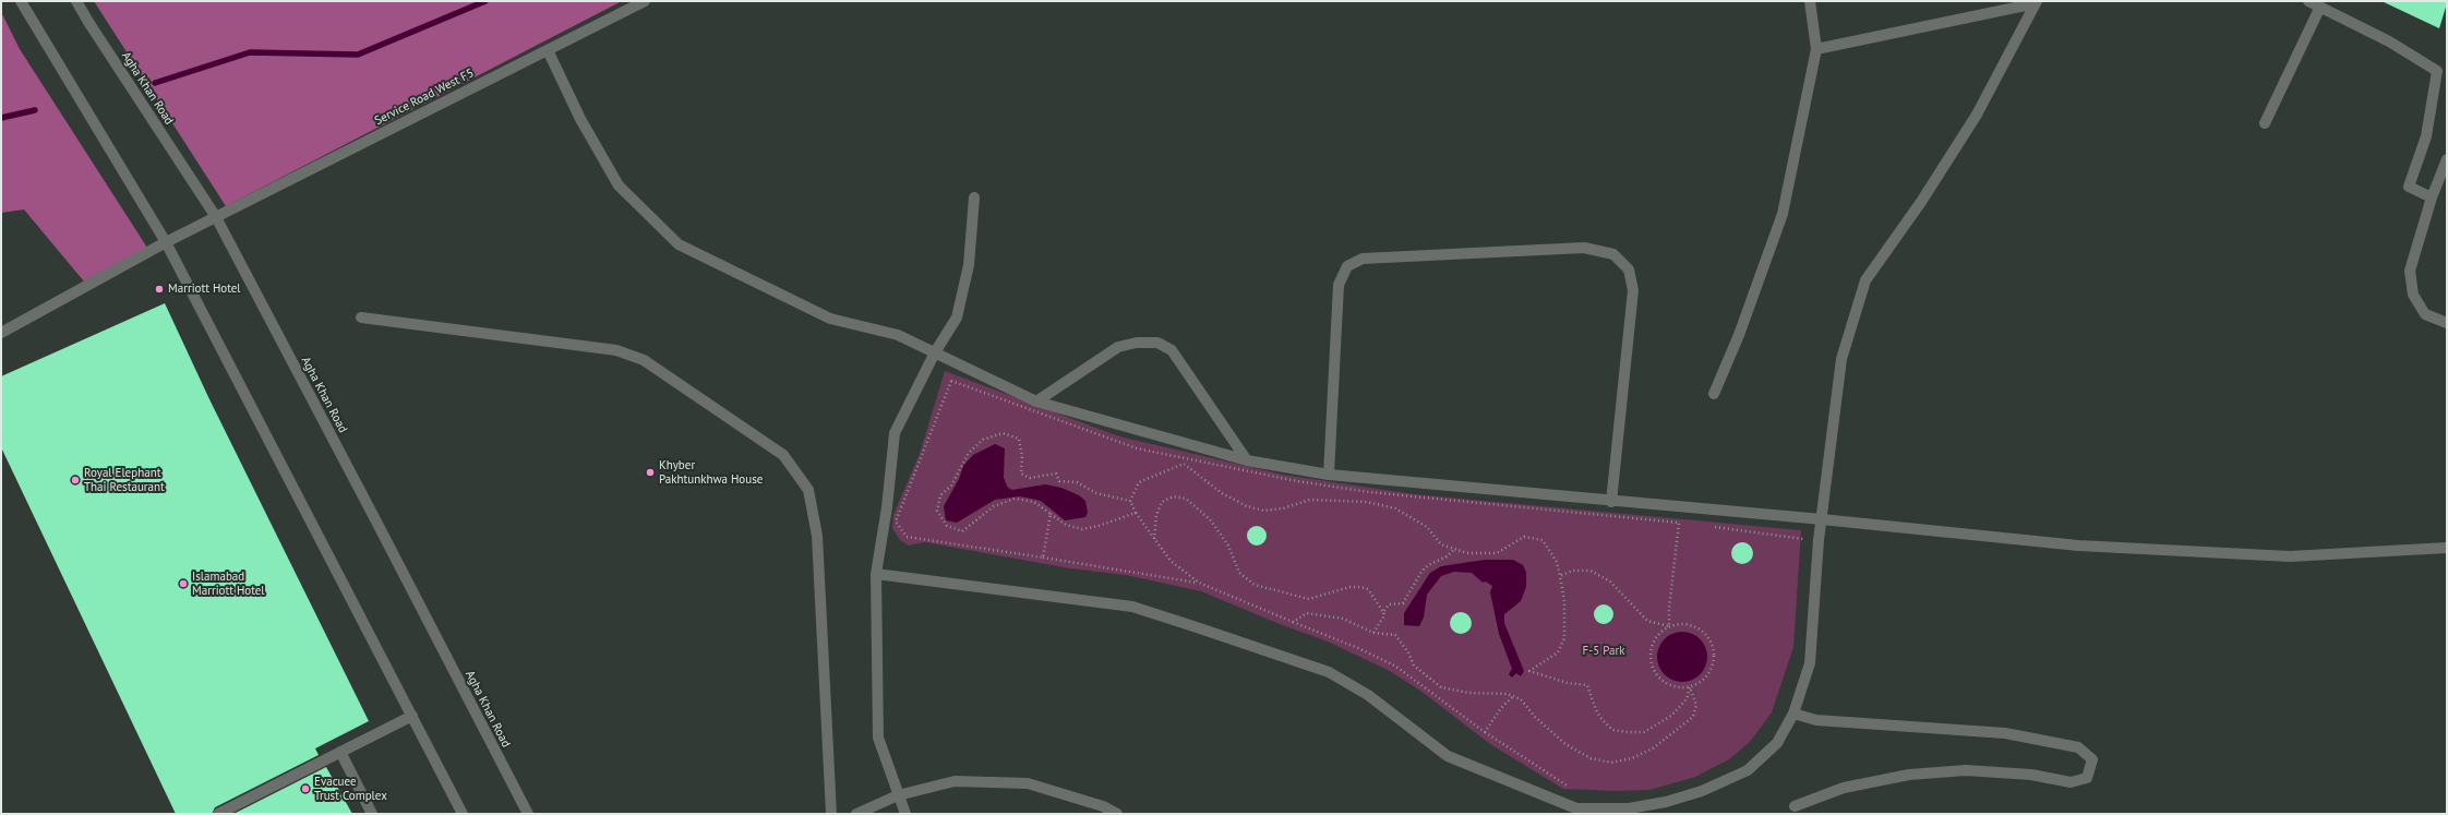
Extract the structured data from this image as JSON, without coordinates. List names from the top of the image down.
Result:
{
  "streets": {
    "street": ["Agha Khan Road", "Service Road West F5"]
  },
  "crossings": [
    ["Agha Khan Road", "Service Road West F5"]
  ],
  "parks": ["F-5 Park"],
  "places": [
    "Marriott Hotel",
    "Khyber Pakhtunkhwa House",
    "Royal Elephant Thai Restaurant",
    "Islamabad Marriott Hotel",
    "Evacuee Trust Complex"
  ]
}
